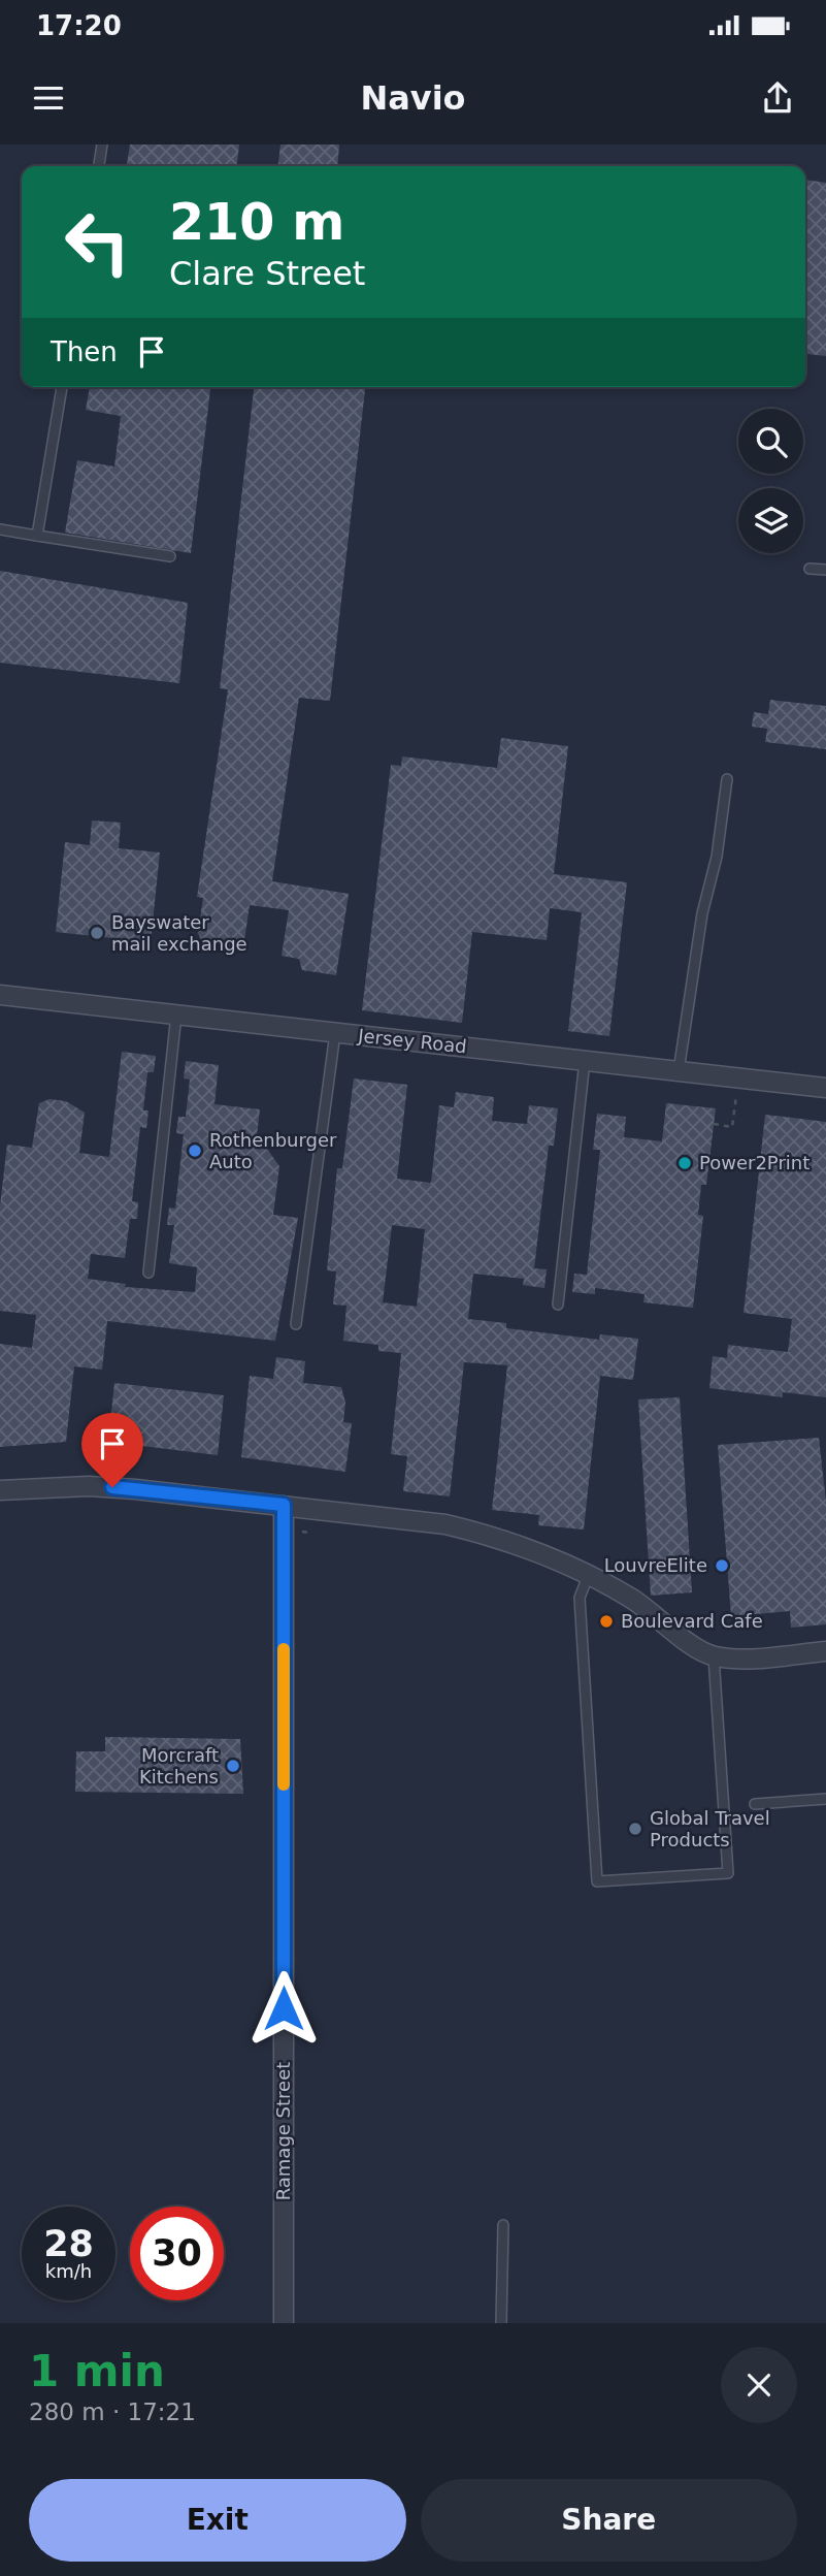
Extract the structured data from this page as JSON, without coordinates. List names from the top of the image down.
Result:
{
  "streets": {
    "street": ["Jersey Road", "Ramage Street"]
  },
  "places": [
    "Bayswater mail exchange",
    "Rothenburger Auto",
    "Power2Print",
    "LouvreElite",
    "Boulevard Cafe",
    "Morcraft Kitchens",
    "Global Travel Products"
  ],
  "page": {
    "status": "17:20",
    "header": "Navio",
    "turn": ["210 m", "Clare Street"],
    "then": "Then",
    "speed": "28 km/h",
    "limit": "30",
    "heading": ["1 min", "280 m · 17:21"],
    "buttons": ["Exit", "Share"]
  }
}
